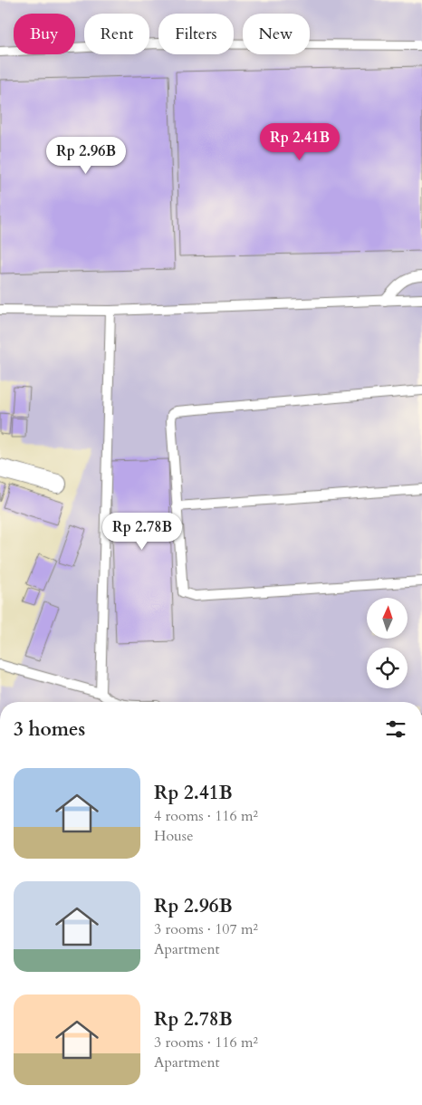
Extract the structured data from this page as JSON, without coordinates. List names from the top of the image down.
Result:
{
  "north": "top",
  "page": {
    "chip": [
      "Buy",
      "Rent",
      "Filters",
      "New"
    ],
    "price": ["Rp 2.41B", "Rp 2.96B", "Rp 2.78B"],
    "heading": "3 homes",
    "list": [
      {
        "name": "Rp 2.41B",
        "note": "4 rooms · 116 m² · House"
      },
      {
        "name": "Rp 2.96B",
        "note": "3 rooms · 107 m² · Apartment"
      },
      {
        "name": "Rp 2.78B",
        "note": "3 rooms · 116 m² · Apartment"
      }
    ]
  }
}
